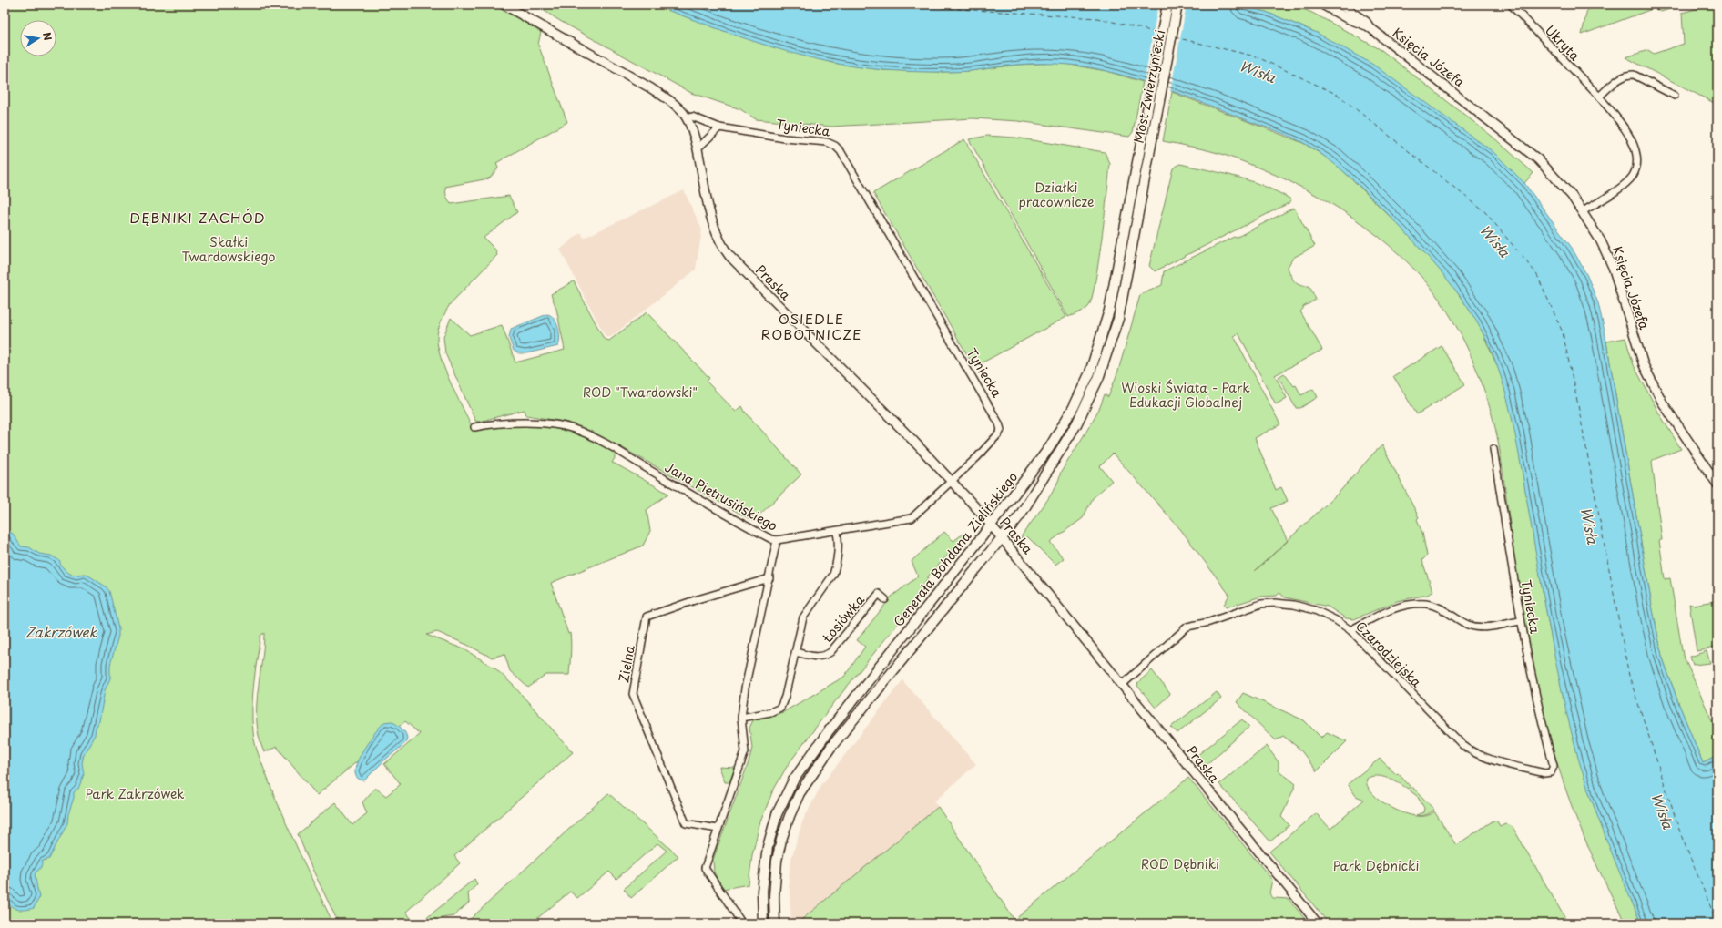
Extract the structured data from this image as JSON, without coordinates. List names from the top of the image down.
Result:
{
  "streets": {
    "main road": ["Most Zwierzyniecki", "Generała Bohdana Zielińskiego"],
    "street": [
      "Ukryta",
      "Księcia Józefa",
      "Tyniecka",
      "Praska",
      "Jana Pietrusińskiego",
      "Łosiówka",
      "Czarodziejska",
      "Zielna"
    ]
  },
  "crossings": [
    ["Ukryta", "Księcia Józefa"],
    ["Most Zwierzyniecki", "Praska"],
    ["Most Zwierzyniecki", "Generała Bohdana Zielińskiego"],
    ["Tyniecka", "Praska"],
    ["Tyniecka", "Jana Pietrusińskiego"],
    ["Tyniecka", "Czarodziejska"],
    ["Praska", "Jana Pietrusińskiego"],
    ["Praska", "Generała Bohdana Zielińskiego"],
    ["Praska", "Czarodziejska"]
  ],
  "districts": ["DĘBNIKI ZACHÓD", "OSIEDLE ROBOTNICZE"],
  "water": ["Wisła", "Zakrzówek"],
  "parks": [
    "Działki pracownicze",
    "Skałki Twardowskiego",
    "Wioski Świata - Park Edukacji Globalnej",
    "ROD \"Twardowski\"",
    "Park Zakrzówek",
    "ROD Dębniki",
    "Park Dębnicki"
  ],
  "north": "right"
}
